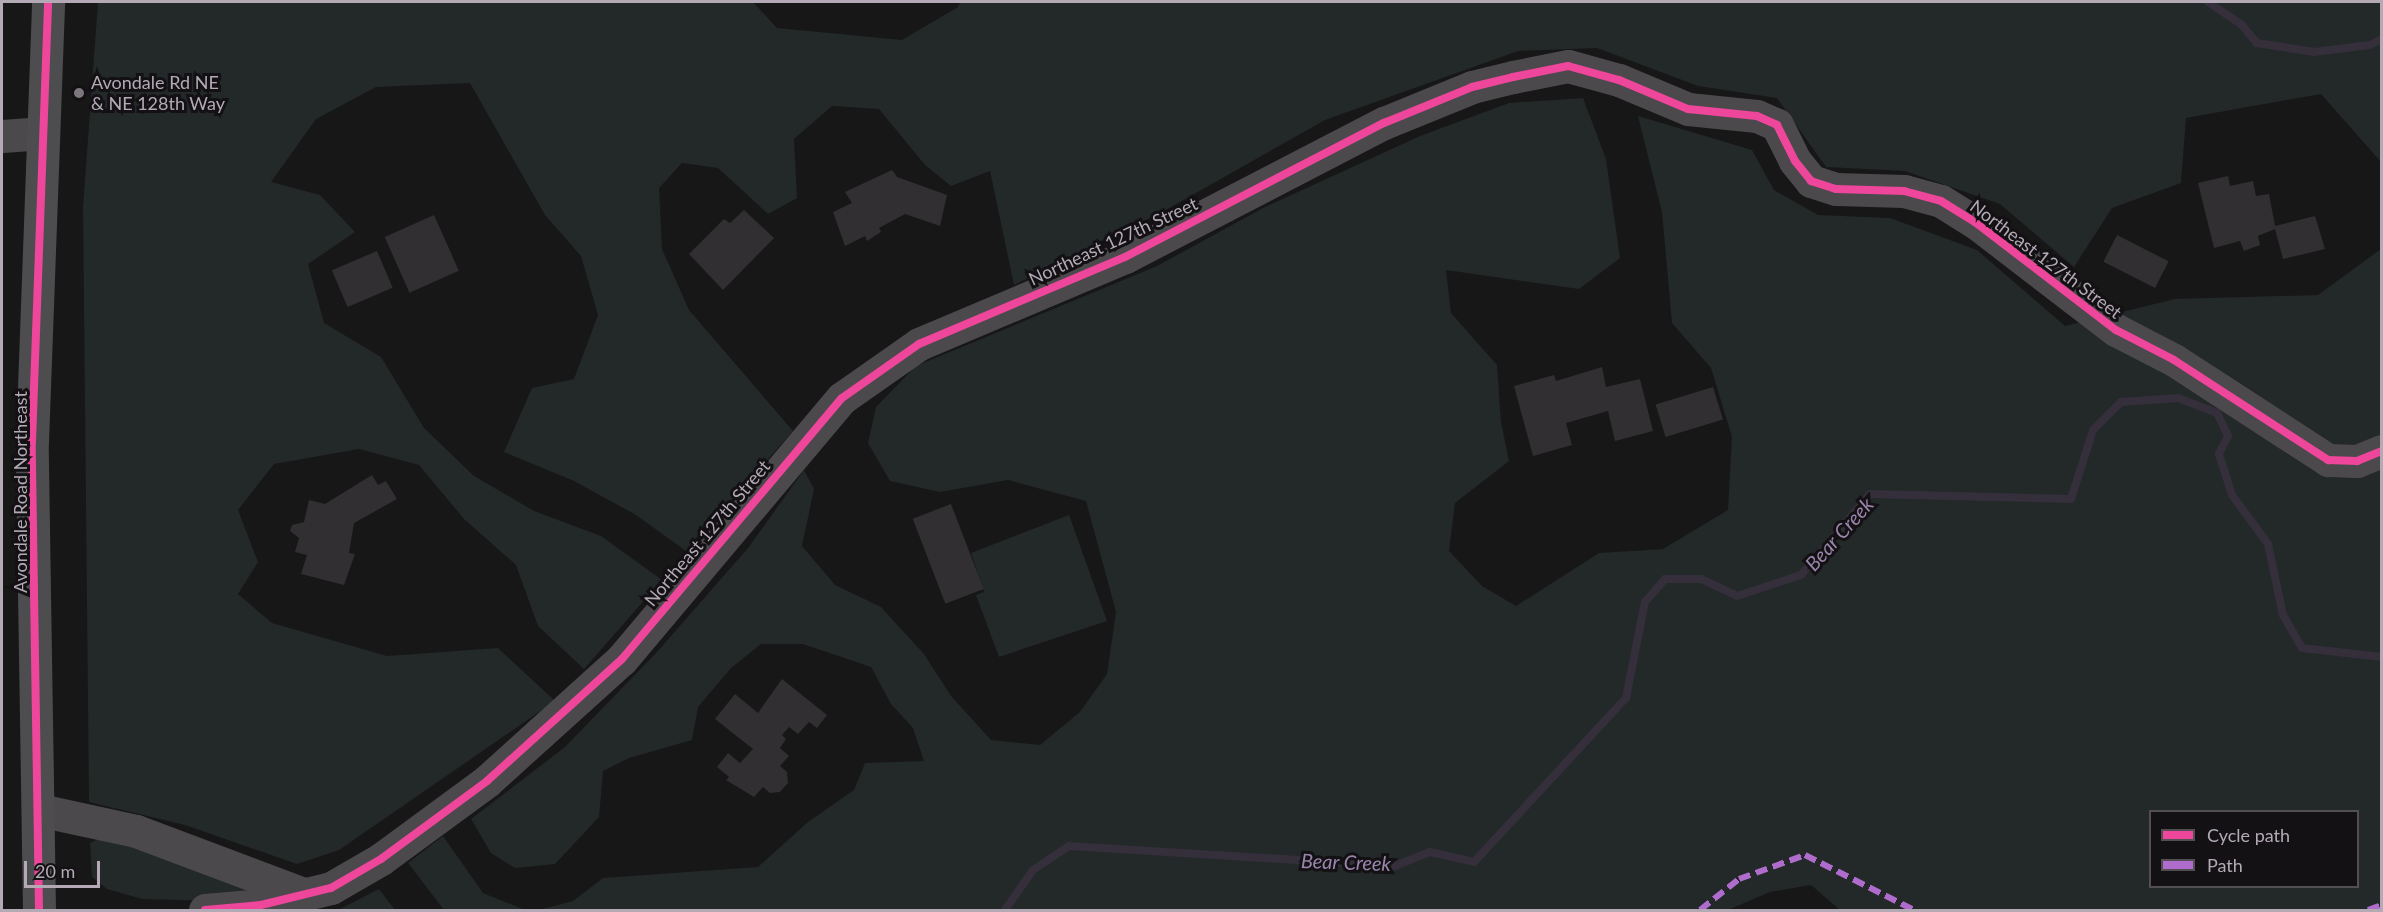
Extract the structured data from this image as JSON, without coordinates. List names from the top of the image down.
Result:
{
  "streets": {
    "main road": ["Avondale Road Northeast"],
    "street": ["Northeast 127th Street"]
  },
  "water": ["Bear Creek"],
  "places": ["Avondale Rd NE & NE 128th Way"],
  "legend": ["Cycle path", "Path"],
  "scale_bar": "20 m"
}
